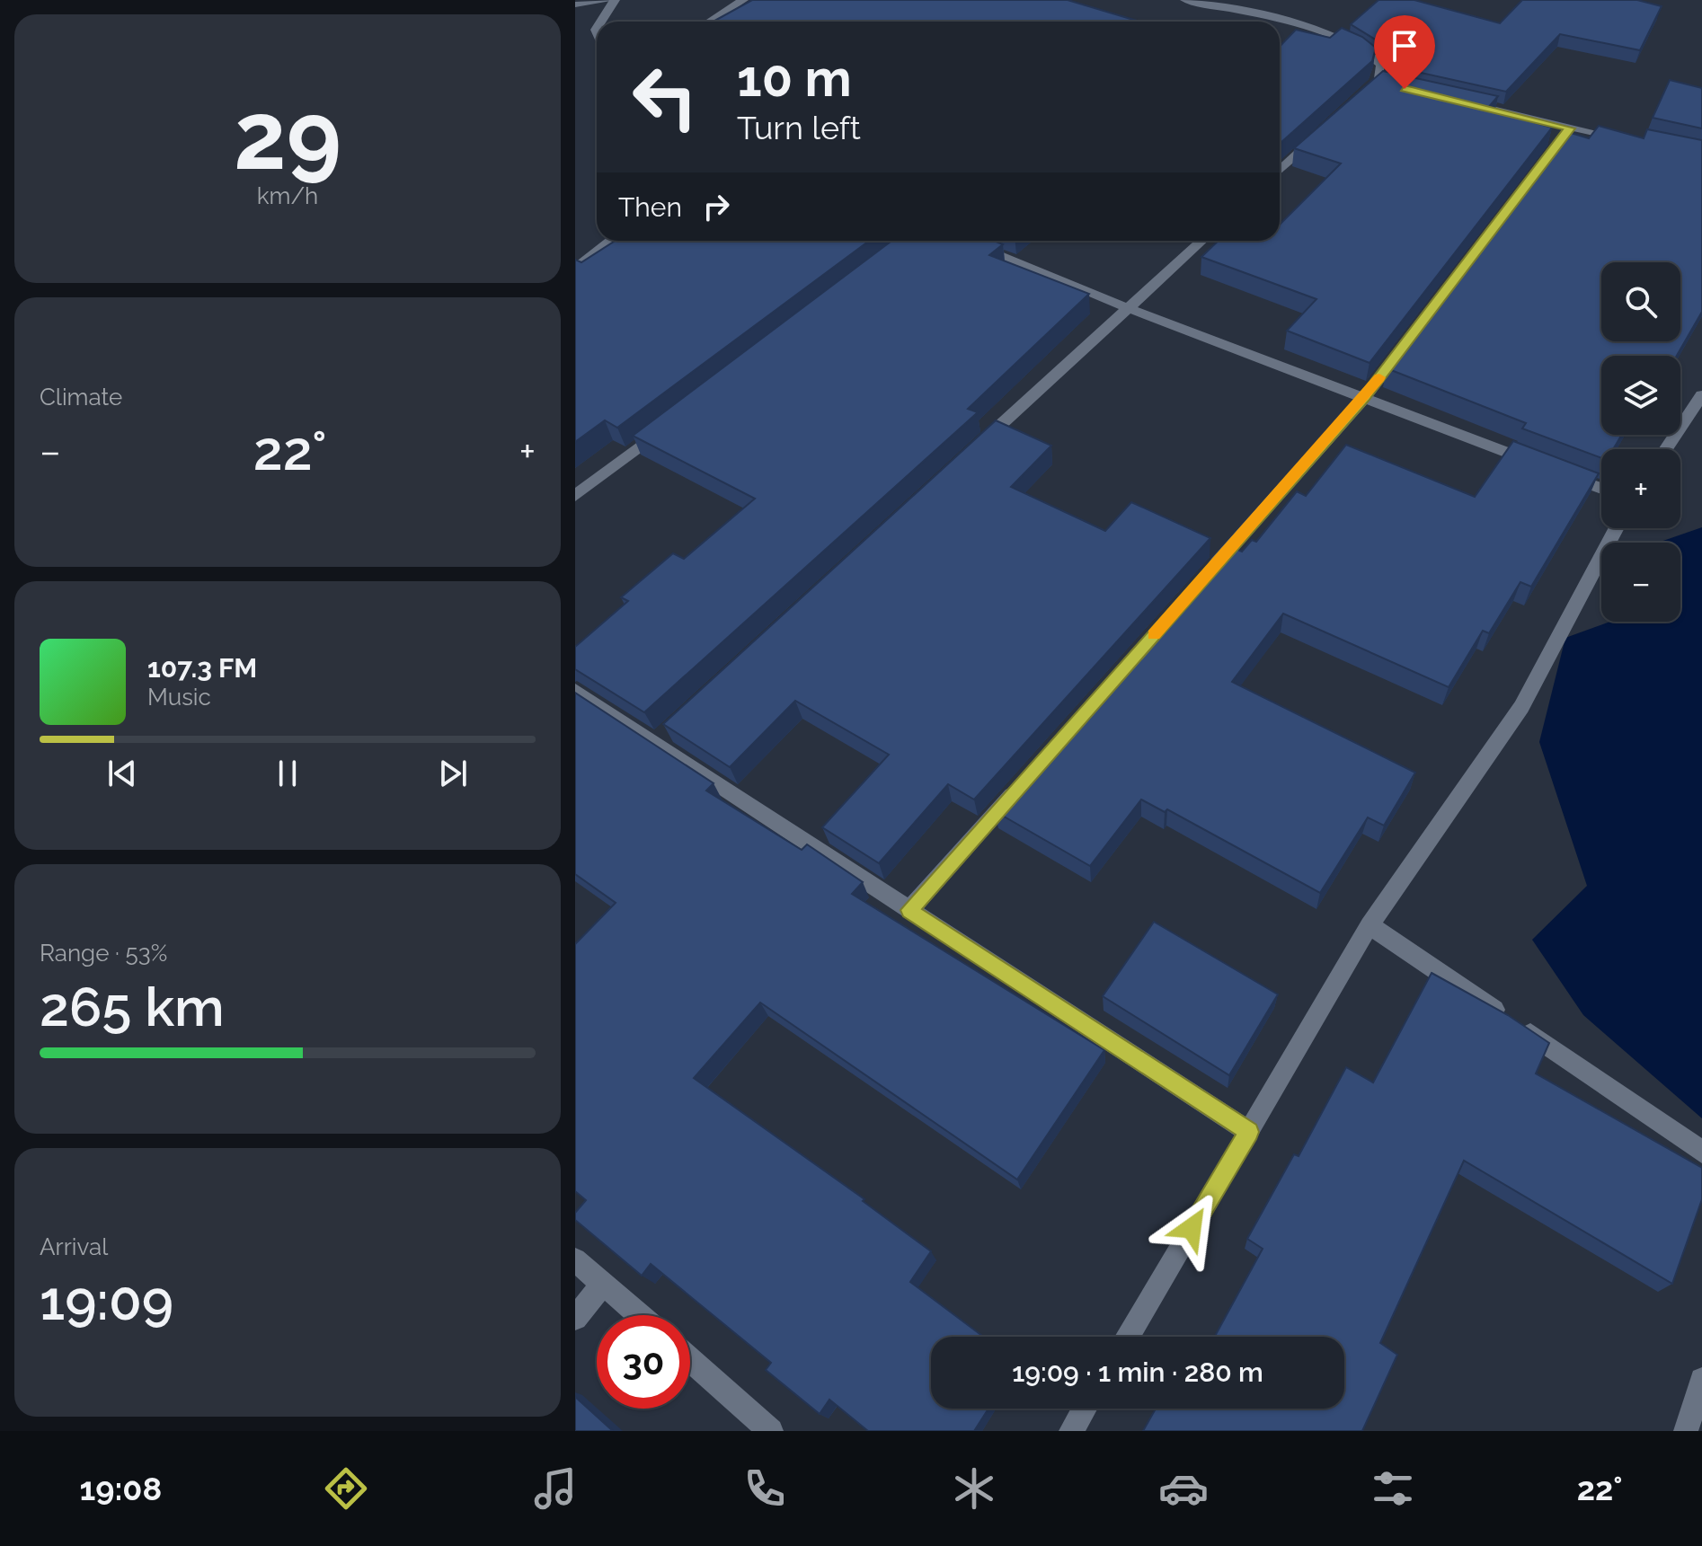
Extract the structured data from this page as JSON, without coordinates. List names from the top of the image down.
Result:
{
  "page": {
    "tile": [
      ["29", "km/h"],
      "Climate",
      ["Range · 53%", "265 km"],
      ["Arrival", "19:09"]
    ],
    "turn": ["10 m", "Turn left"],
    "then": "Then",
    "map_buttons": ["+", "−"],
    "heat": ["−", "22°", "+"],
    "song": ["107.3 FM", "Music"],
    "limit": "30",
    "trip": "19:09 · 1 min · 280 m",
    "tabs": ["19:08", "22°"]
  }
}
